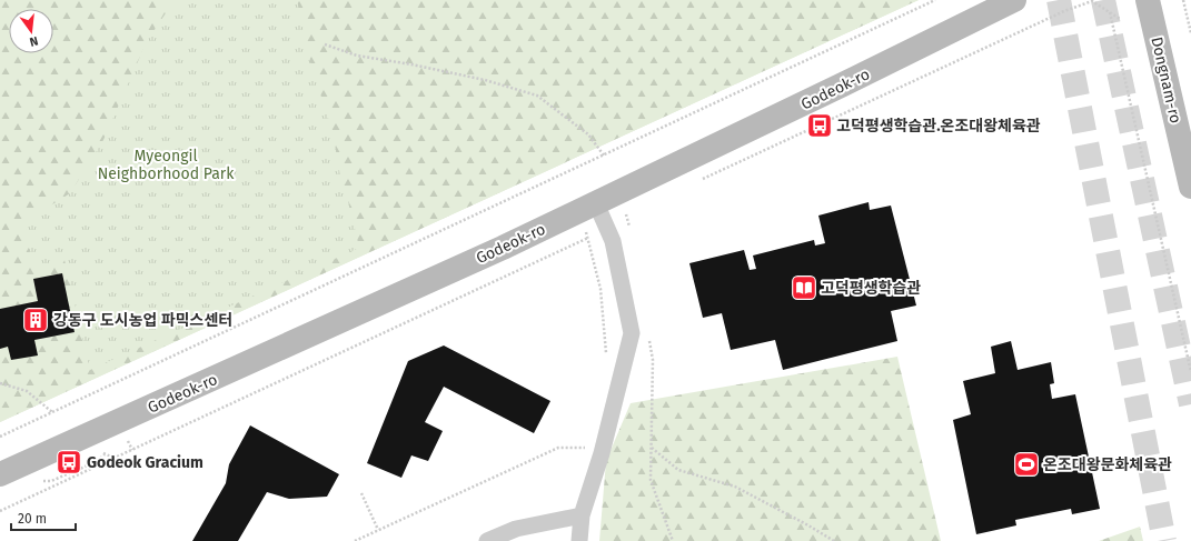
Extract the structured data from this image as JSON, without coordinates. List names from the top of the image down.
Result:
{
  "streets": {
    "main road": ["Dongnam-ro", "Godeok-ro"]
  },
  "parks": ["Myeongil Neighborhood Park"],
  "places": {
    "bus stop": ["고덕평생학습관.온조대왕체육관", "Godeok Gracium"],
    "library": ["고덕평생학습관"],
    "building": ["강동구 도시농업 파믹스센터"],
    "sports": ["온조대왕문화체육관"]
  },
  "scale_bar": "20 m",
  "north": "bottom"
}
